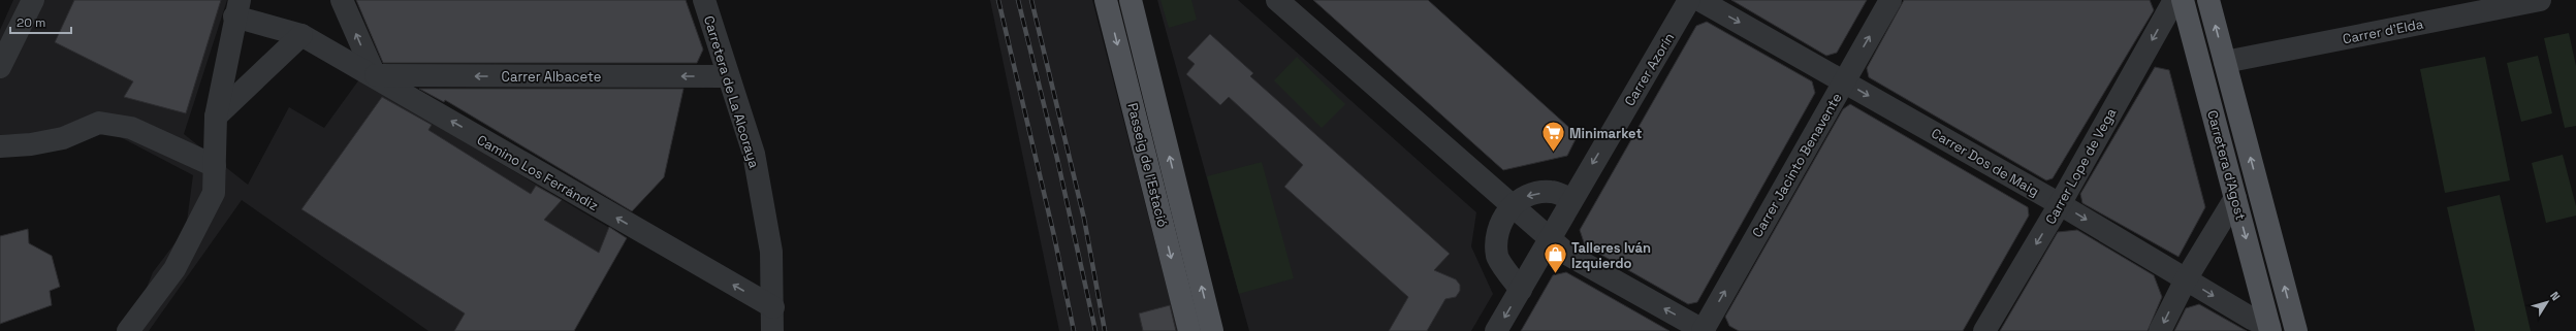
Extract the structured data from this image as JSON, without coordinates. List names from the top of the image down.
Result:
{
  "streets": {
    "main road": ["Passeig de l'Estació", "Carretera d'Agost"],
    "street": [
      "Carrer d’Elda",
      "Carrer Azorín",
      "Carrer Albacete",
      "Carretera de La Alcoraya",
      "Carrer Dos de Maig",
      "Carrer Jacinto Benavente",
      "Carrer Lope de Vega",
      "Camino Los Ferrándiz"
    ]
  },
  "crossings": [
    ["Carrer d’Elda", "Carretera d'Agost"],
    ["Carrer Albacete", "Carretera de La Alcoraya"],
    ["Carrer Albacete", "Camino Los Ferrándiz"],
    ["Carretera de La Alcoraya", "Camino Los Ferrándiz"],
    ["Carrer Dos de Maig", "Carrer Jacinto Benavente"],
    ["Carrer Dos de Maig", "Carretera d'Agost"],
    ["Carrer Dos de Maig", "Carrer Lope de Vega"]
  ],
  "one_way": [
    "Carrer Azorín",
    "Carrer Albacete",
    "Carrer Dos de Maig",
    "Carrer Jacinto Benavente",
    "Camino Los Ferrándiz"
  ],
  "places": {
    "supermarket": ["Minimarket"],
    "shop": ["Talleres Iván Izquierdo"]
  },
  "scale_bar": "20 m",
  "north": "top right"
}
